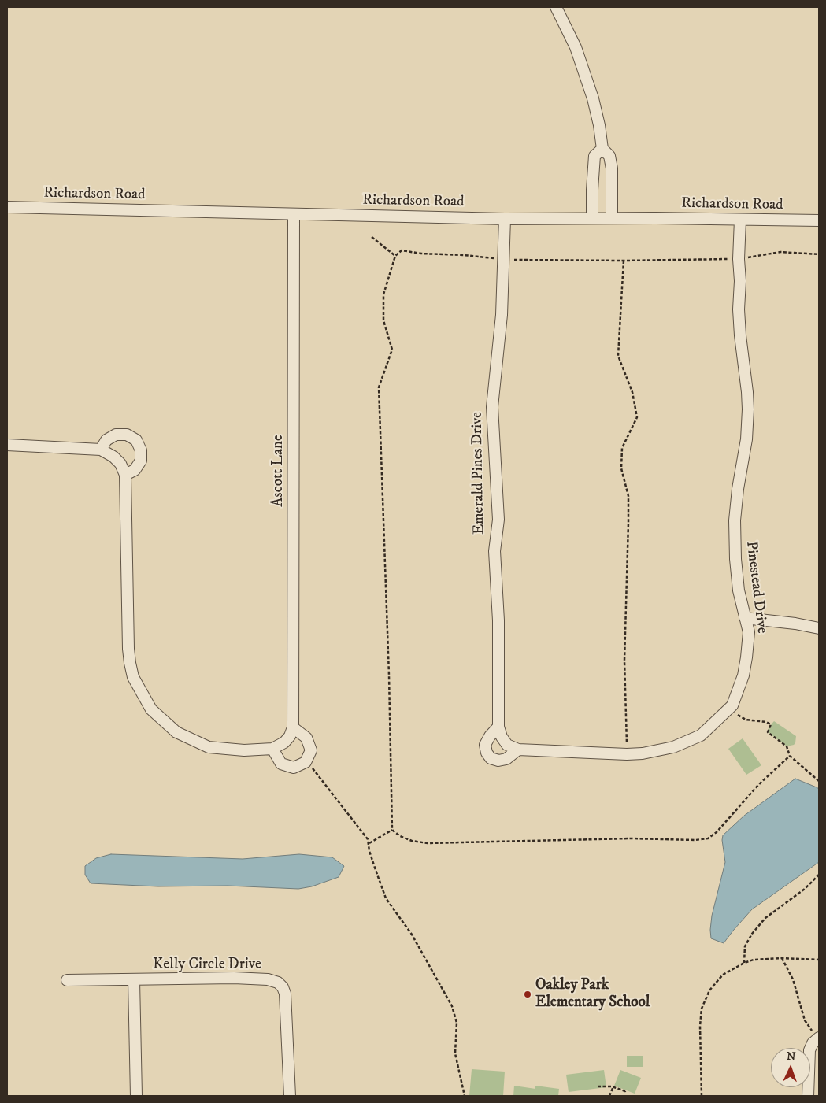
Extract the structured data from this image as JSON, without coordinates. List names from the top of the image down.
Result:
{
  "streets": {
    "street": [
      "Richardson Road",
      "Ascott Lane",
      "Emerald Pines Drive",
      "Pinestead Drive",
      "Kelly Circle Drive"
    ]
  },
  "crossings": [
    ["Richardson Road", "Ascott Lane"],
    ["Richardson Road", "Emerald Pines Drive"],
    ["Richardson Road", "Pinestead Drive"],
    ["Emerald Pines Drive", "Pinestead Drive"]
  ],
  "places": ["Oakley Park Elementary School"],
  "north": "top"
}
